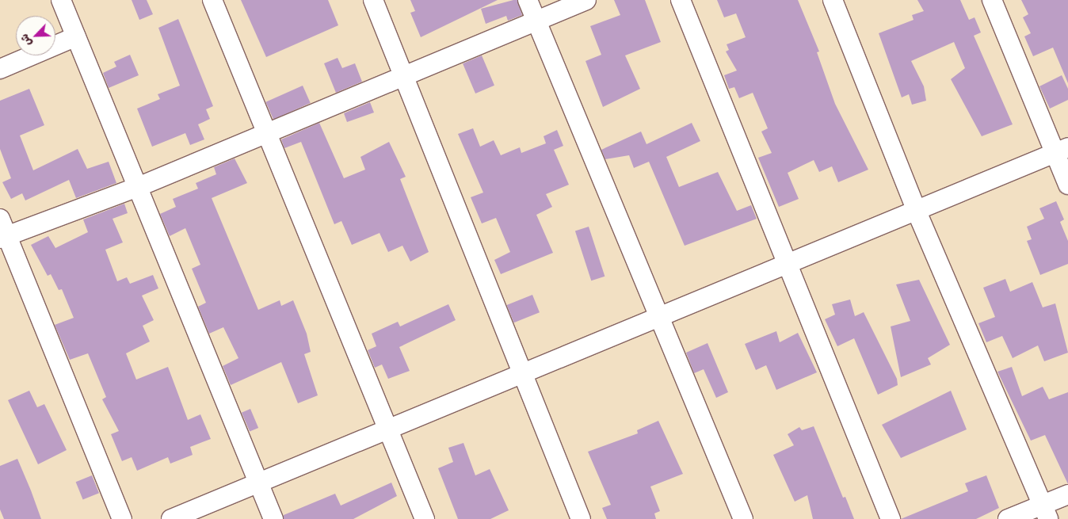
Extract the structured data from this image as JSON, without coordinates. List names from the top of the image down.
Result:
{
  "north": "bottom left"
}
